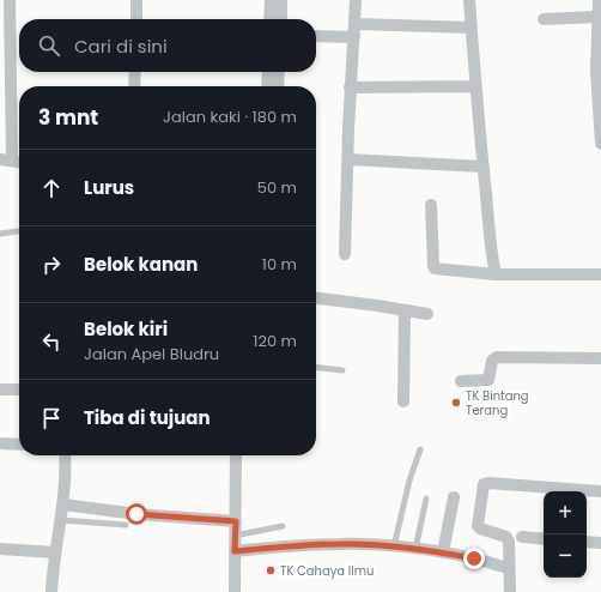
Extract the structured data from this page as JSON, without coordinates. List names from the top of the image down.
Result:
{
  "places": ["TK Bintang Terang", "TK Cahaya Ilmu"],
  "page": {
    "search": "Cari di sini",
    "heading": ["3 mnt", "Jalan kaki · 180 m"],
    "list": [
      ["Lurus", "50 m"],
      ["Belok kanan", "10 m"],
      ["Belok kiri", "Jalan Apel Bludru", "120 m"],
      "Tiba di tujuan"
    ],
    "map_buttons": ["+", "−"]
  }
}
